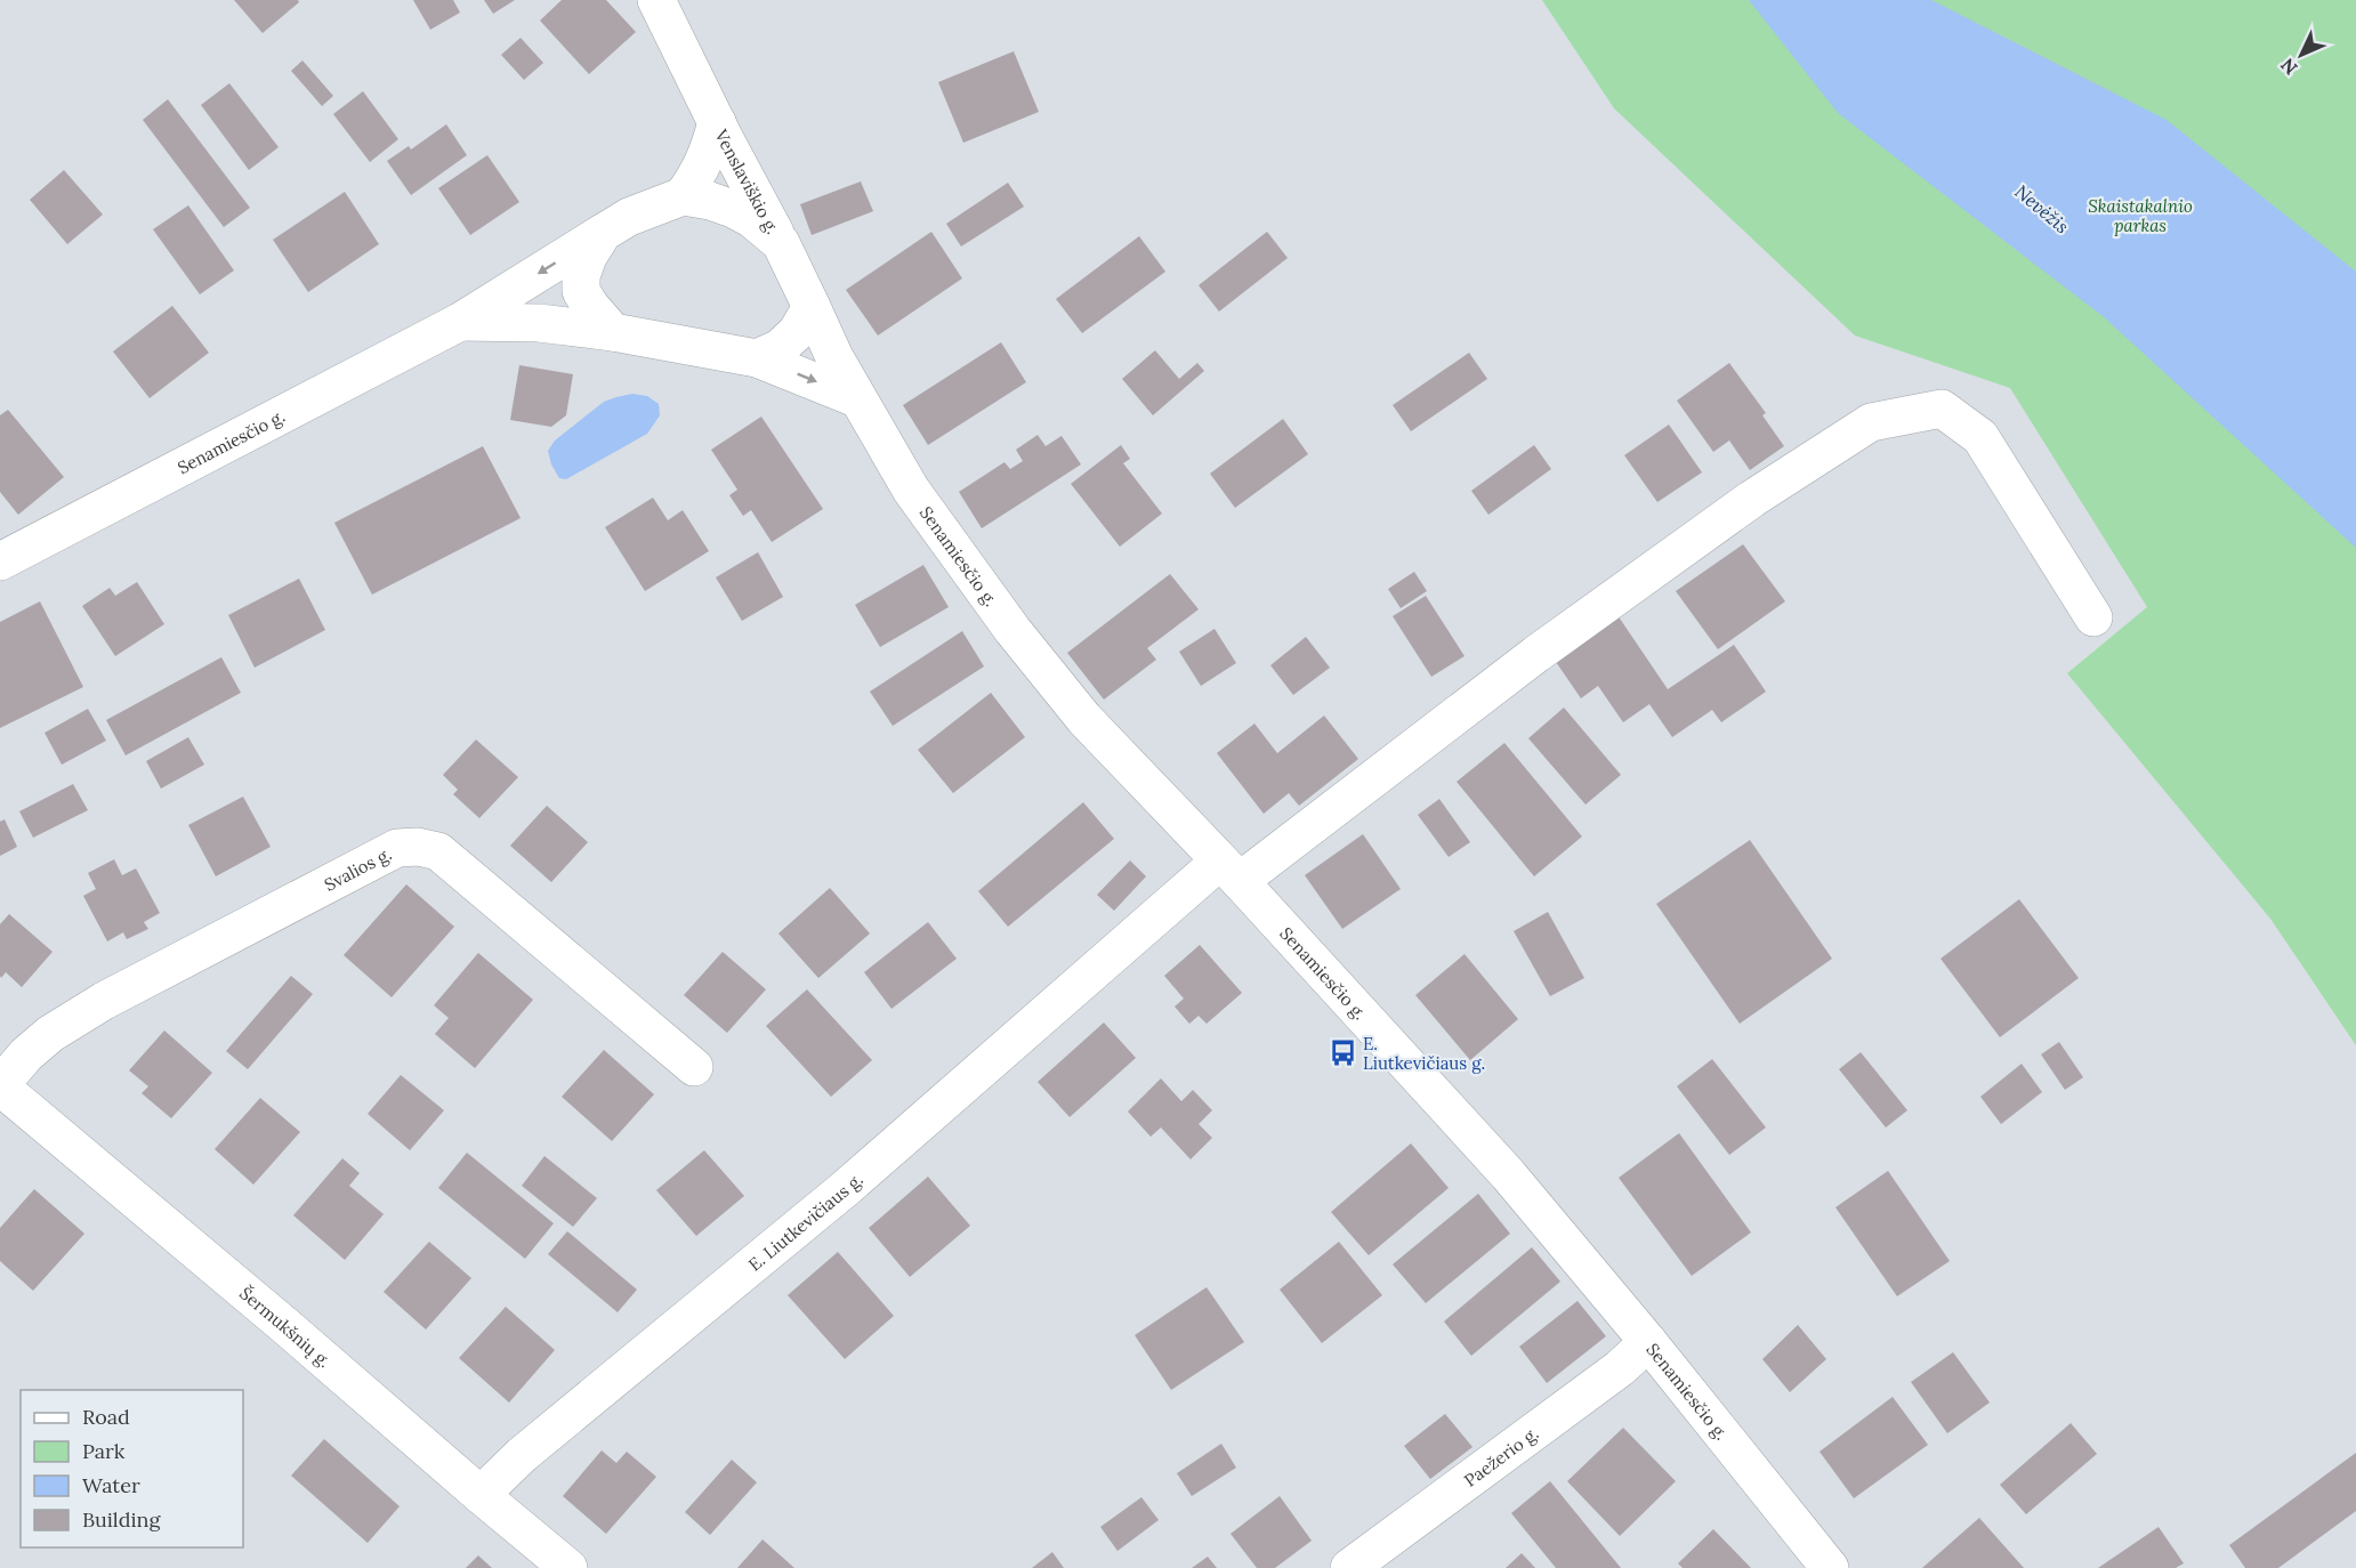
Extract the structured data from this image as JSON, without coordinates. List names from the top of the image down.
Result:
{
  "streets": {
    "street": [
      "Venslaviškio g.",
      "Senamiesčio g.",
      "Svalios g.",
      "E. Liutkevičiaus g.",
      "Šermukšnių g.",
      "Paežerio g."
    ]
  },
  "crossings": [
    ["Venslaviškio g.", "Senamiesčio g."],
    ["Senamiesčio g.", "E. Liutkevičiaus g."],
    ["Senamiesčio g.", "Paežerio g."],
    ["Svalios g.", "Šermukšnių g."],
    ["E. Liutkevičiaus g.", "Šermukšnių g."]
  ],
  "water": ["Nevėžis"],
  "parks": ["Skaistakalnio parkas"],
  "places": {
    "bus stop": ["E. Liutkevičiaus g."]
  },
  "legend": [
    "Road",
    "Park",
    "Water",
    "Building"
  ],
  "north": "bottom left"
}
